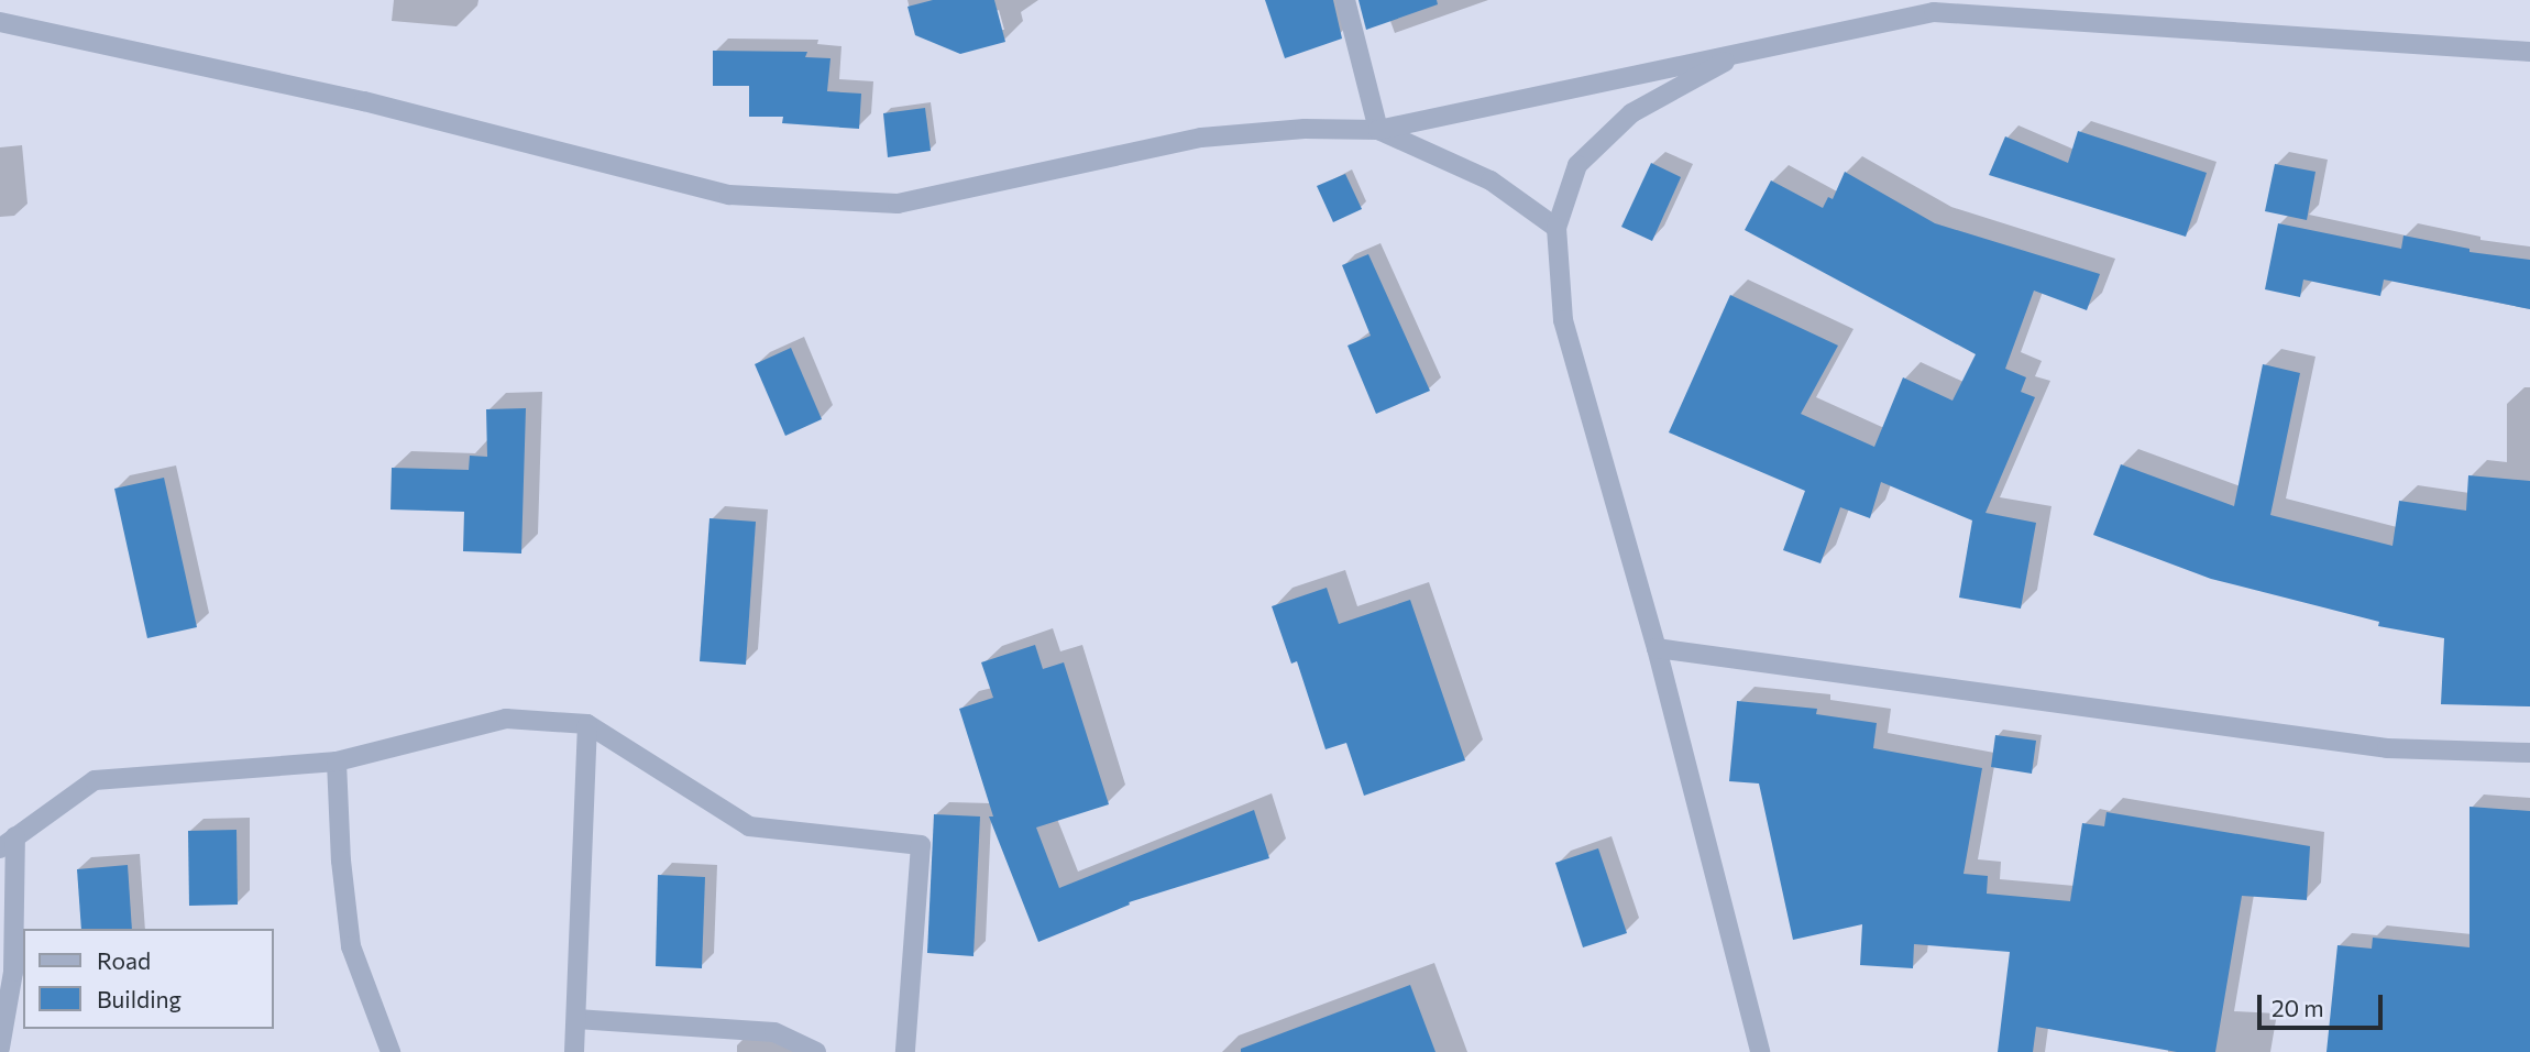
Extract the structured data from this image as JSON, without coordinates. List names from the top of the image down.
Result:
{
  "legend": ["Road", "Building"],
  "scale_bar": "20 m"
}
